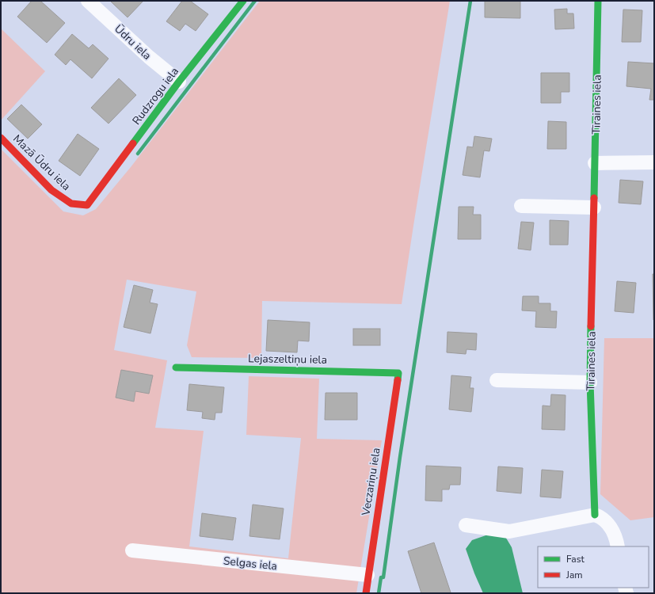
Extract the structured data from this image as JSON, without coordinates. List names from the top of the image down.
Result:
{
  "streets": {
    "street": [
      "Ūdru iela",
      "Rudzrogu iela",
      "Tīraines iela",
      "Mazā Ūdru iela",
      "Lejaszeltiņu iela",
      "Veczariņu iela",
      "Selgas iela"
    ]
  },
  "crossings": [
    ["Ūdru iela", "Rudzrogu iela"],
    ["Rudzrogu iela", "Mazā Ūdru iela"],
    ["Lejaszeltiņu iela", "Veczariņu iela"],
    ["Veczariņu iela", "Selgas iela"]
  ],
  "legend": ["Fast", "Jam"]
}
